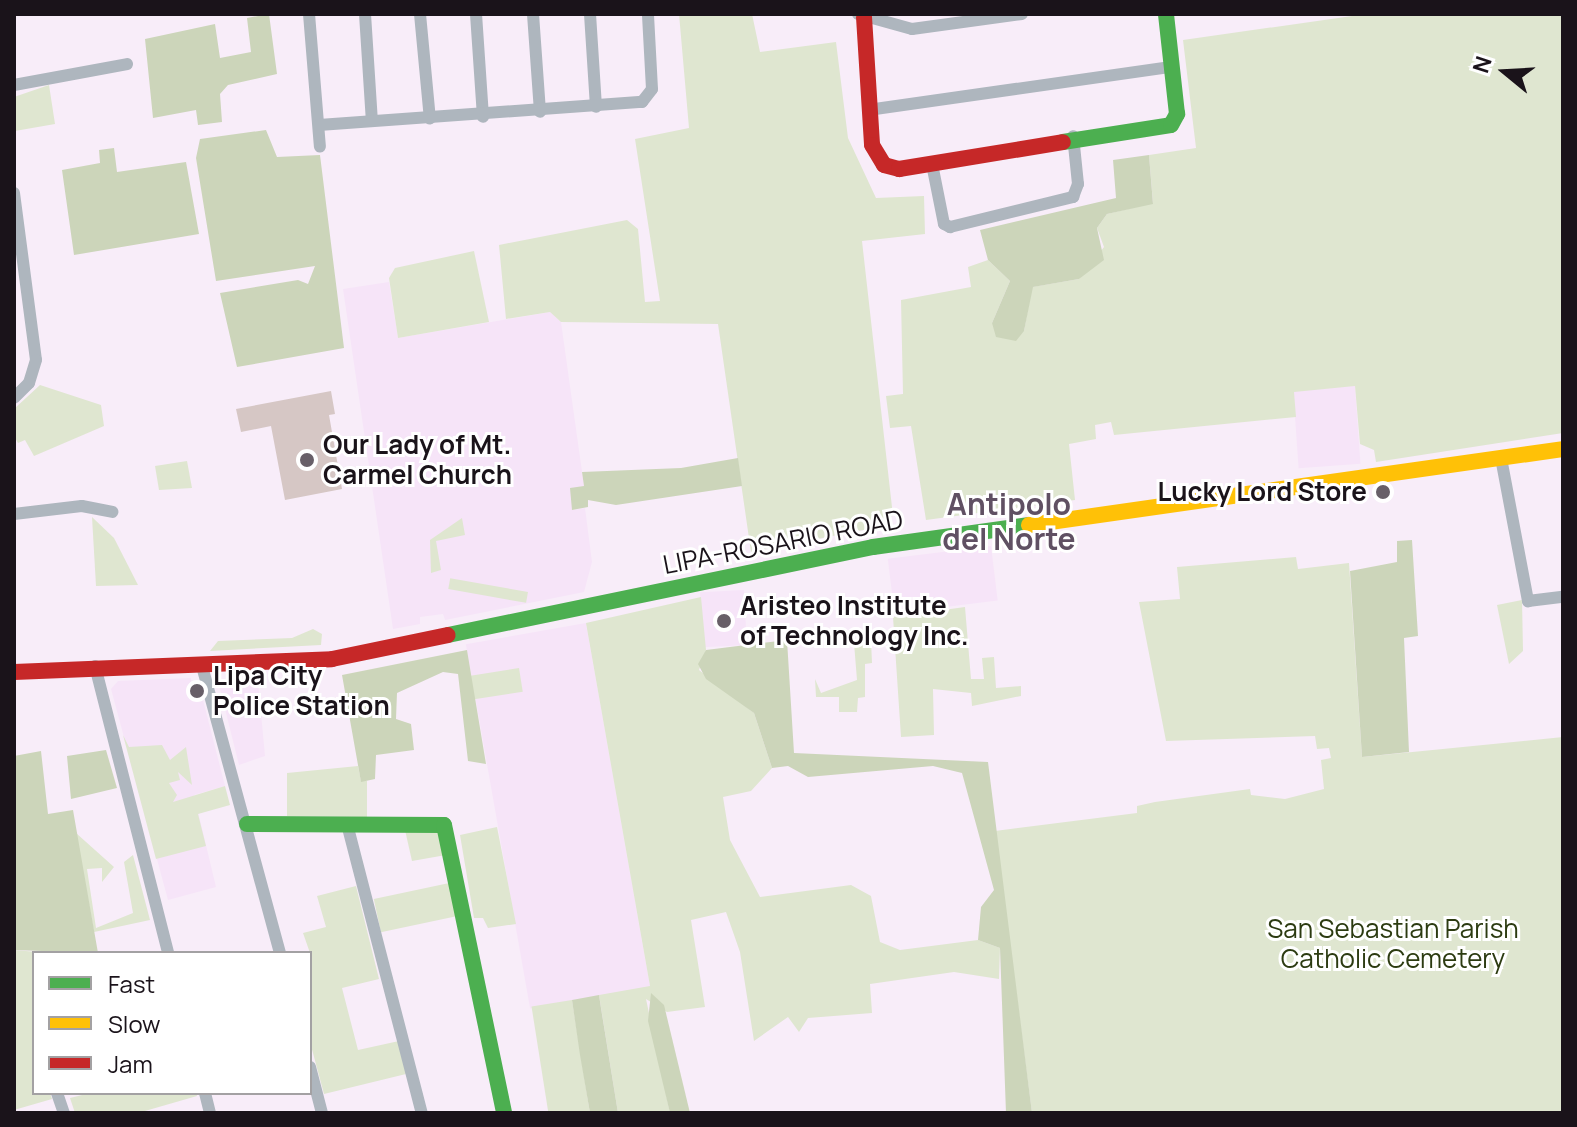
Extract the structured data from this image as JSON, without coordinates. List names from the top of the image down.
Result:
{
  "streets": {
    "main road": ["LIPA-ROSARIO ROAD"]
  },
  "districts": ["Antipolo del Norte"],
  "parks": ["San Sebastian Parish Catholic Cemetery"],
  "places": [
    "Our Lady of Mt. Carmel Church",
    "Lucky Lord Store",
    "Aristeo Institute of Technology Inc.",
    "Lipa City Police Station"
  ],
  "legend": ["Fast", "Slow", "Jam"],
  "north": "left"
}
